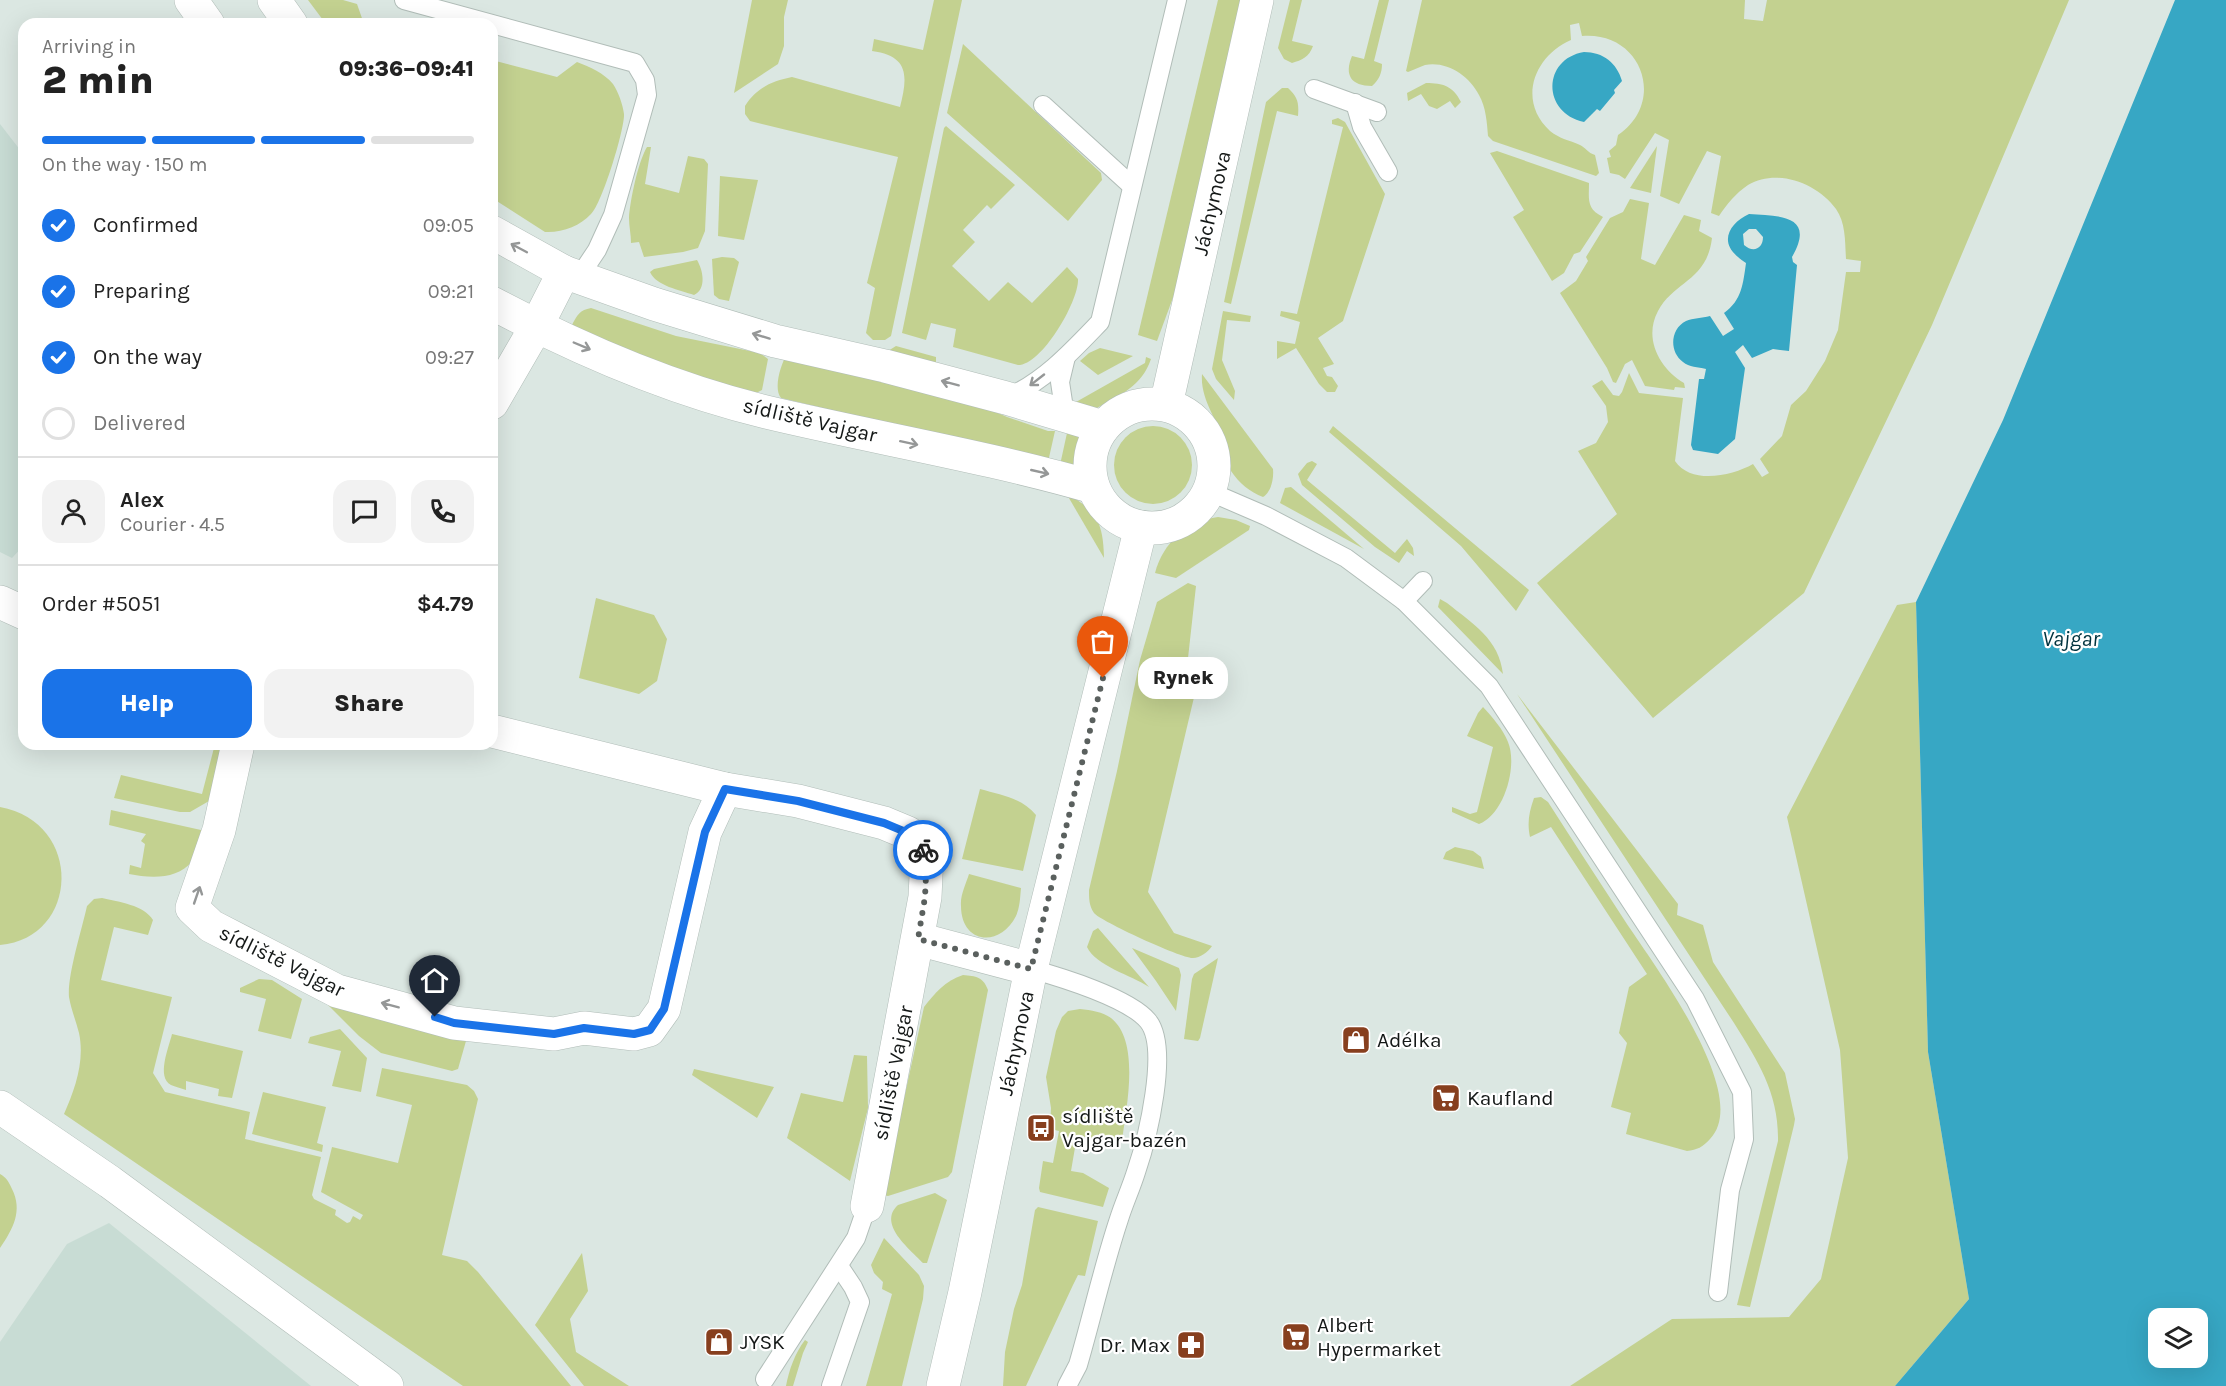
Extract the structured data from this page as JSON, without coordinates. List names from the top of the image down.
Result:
{
  "streets": {
    "street": ["Jáchymova", "sídliště Vajgar"]
  },
  "crossings": [
    ["Jáchymova", "sídliště Vajgar"]
  ],
  "water": ["Vajgar"],
  "places": {
    "other": ["Rynek"],
    "shop": ["Adélka", "JYSK"],
    "supermarket": ["Kaufland", "Albert Hypermarket"],
    "bus stop": ["sídliště Vajgar-bazén"],
    "pharmacy": ["Dr. Max"]
  },
  "page": {
    "heading": ["2 min", "Arriving in", "09:36–09:41"],
    "panel": [
      "Alex",
      "Courier · 4.5",
      "Order #5051",
      "$4.79"
    ],
    "bar": "On the way · 150 m",
    "list": [
      ["Confirmed", "09:05"],
      ["Preparing", "09:21"],
      ["On the way", "09:27"],
      "Delivered"
    ],
    "bubble": "Rynek",
    "buttons": ["Help", "Share"]
  }
}
